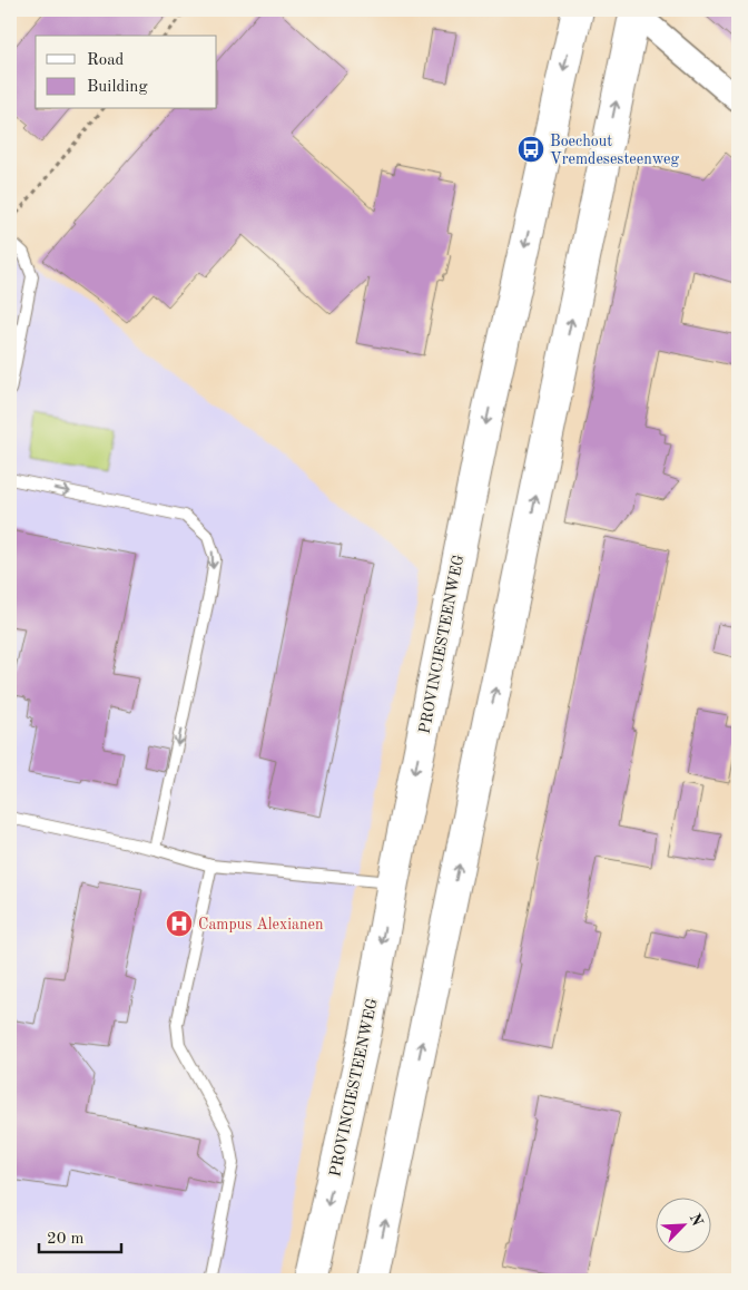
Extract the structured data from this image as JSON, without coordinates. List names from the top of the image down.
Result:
{
  "streets": {
    "main road": ["PROVINCIESTEENWEG"]
  },
  "places": {
    "bus stop": ["Boechout Vremdesesteenweg"],
    "hospital": ["Campus Alexianen"]
  },
  "legend": ["Road", "Building"],
  "scale_bar": "20 m",
  "north": "top right"
}
